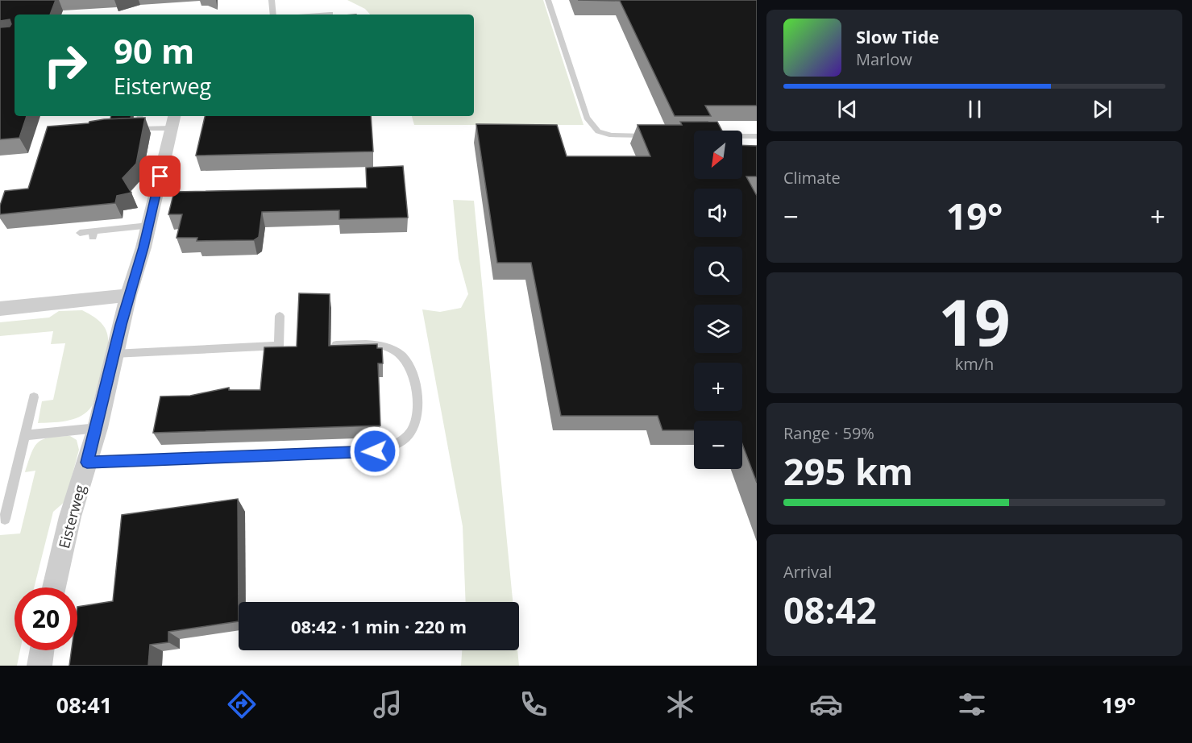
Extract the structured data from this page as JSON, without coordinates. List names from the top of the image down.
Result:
{
  "streets": {
    "street": ["Eisterweg"]
  },
  "north": "bottom left",
  "page": {
    "turn": ["90 m", "Eisterweg"],
    "song": ["Slow Tide", "Marlow"],
    "map_buttons": ["+", "−"],
    "tile": [
      "Climate",
      ["19", "km/h"],
      ["Range · 59%", "295 km"],
      ["Arrival", "08:42"]
    ],
    "heat": ["−", "19°", "+"],
    "limit": "20",
    "trip": "08:42 · 1 min · 220 m",
    "tabs": ["08:41", "19°"]
  }
}
